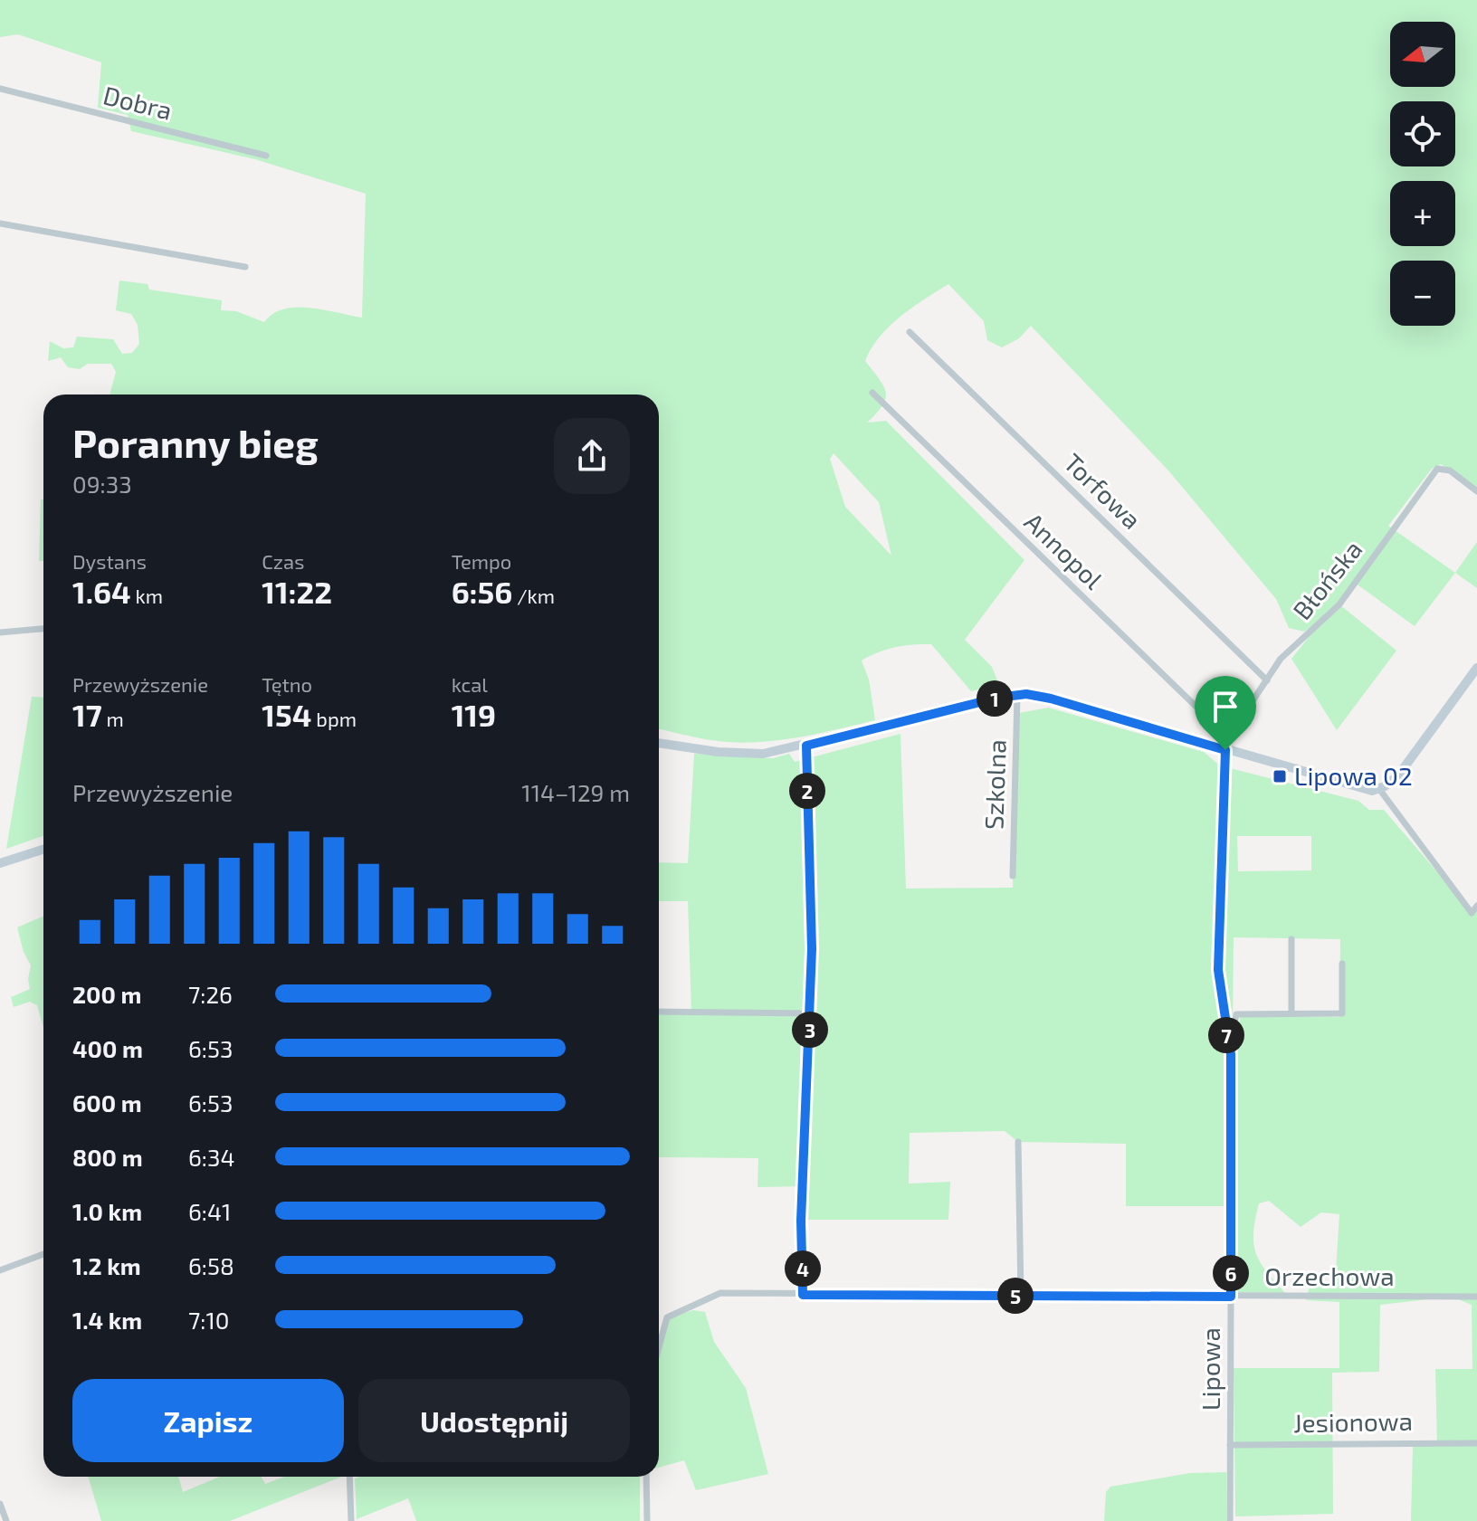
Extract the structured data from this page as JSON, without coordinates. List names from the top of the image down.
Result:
{
  "streets": {
    "street": [
      "Dobra",
      "Torfowa",
      "Annopol",
      "Błońska",
      "Szkolna",
      "Orzechowa",
      "Lipowa",
      "Jesionowa"
    ]
  },
  "crossings": [
    ["Torfowa", "Błońska"],
    ["Annopol", "Błońska"],
    ["Błońska", "Lipowa"],
    ["Orzechowa", "Lipowa"],
    ["Lipowa", "Jesionowa"]
  ],
  "places": {
    "transit": ["Lipowa 02"]
  },
  "north": "left",
  "page": {
    "map_buttons": ["+", "−"],
    "heading": ["Poranny bieg", "09:33"],
    "stats": [
      ["Dystans", "1.64 km"],
      ["Czas", "11:22"],
      ["Tempo", "6:56 /km"],
      ["Przewyższenie", "17 m"],
      ["Tętno", "154 bpm"],
      ["kcal", "119"]
    ],
    "pins": [
      "1",
      "2",
      "3",
      "7",
      "4",
      "6",
      "5"
    ],
    "chart": ["Przewyższenie", "114–129 m"],
    "list": [
      {
        "name": "200 m",
        "note": "7:26"
      },
      {
        "name": "400 m",
        "note": "6:53"
      },
      {
        "name": "600 m",
        "note": "6:53"
      },
      {
        "name": "800 m",
        "note": "6:34"
      },
      {
        "name": "1.0 km",
        "note": "6:41"
      },
      {
        "name": "1.2 km",
        "note": "6:58"
      },
      {
        "name": "1.4 km",
        "note": "7:10"
      }
    ],
    "buttons": ["Zapisz", "Udostępnij"]
  }
}
